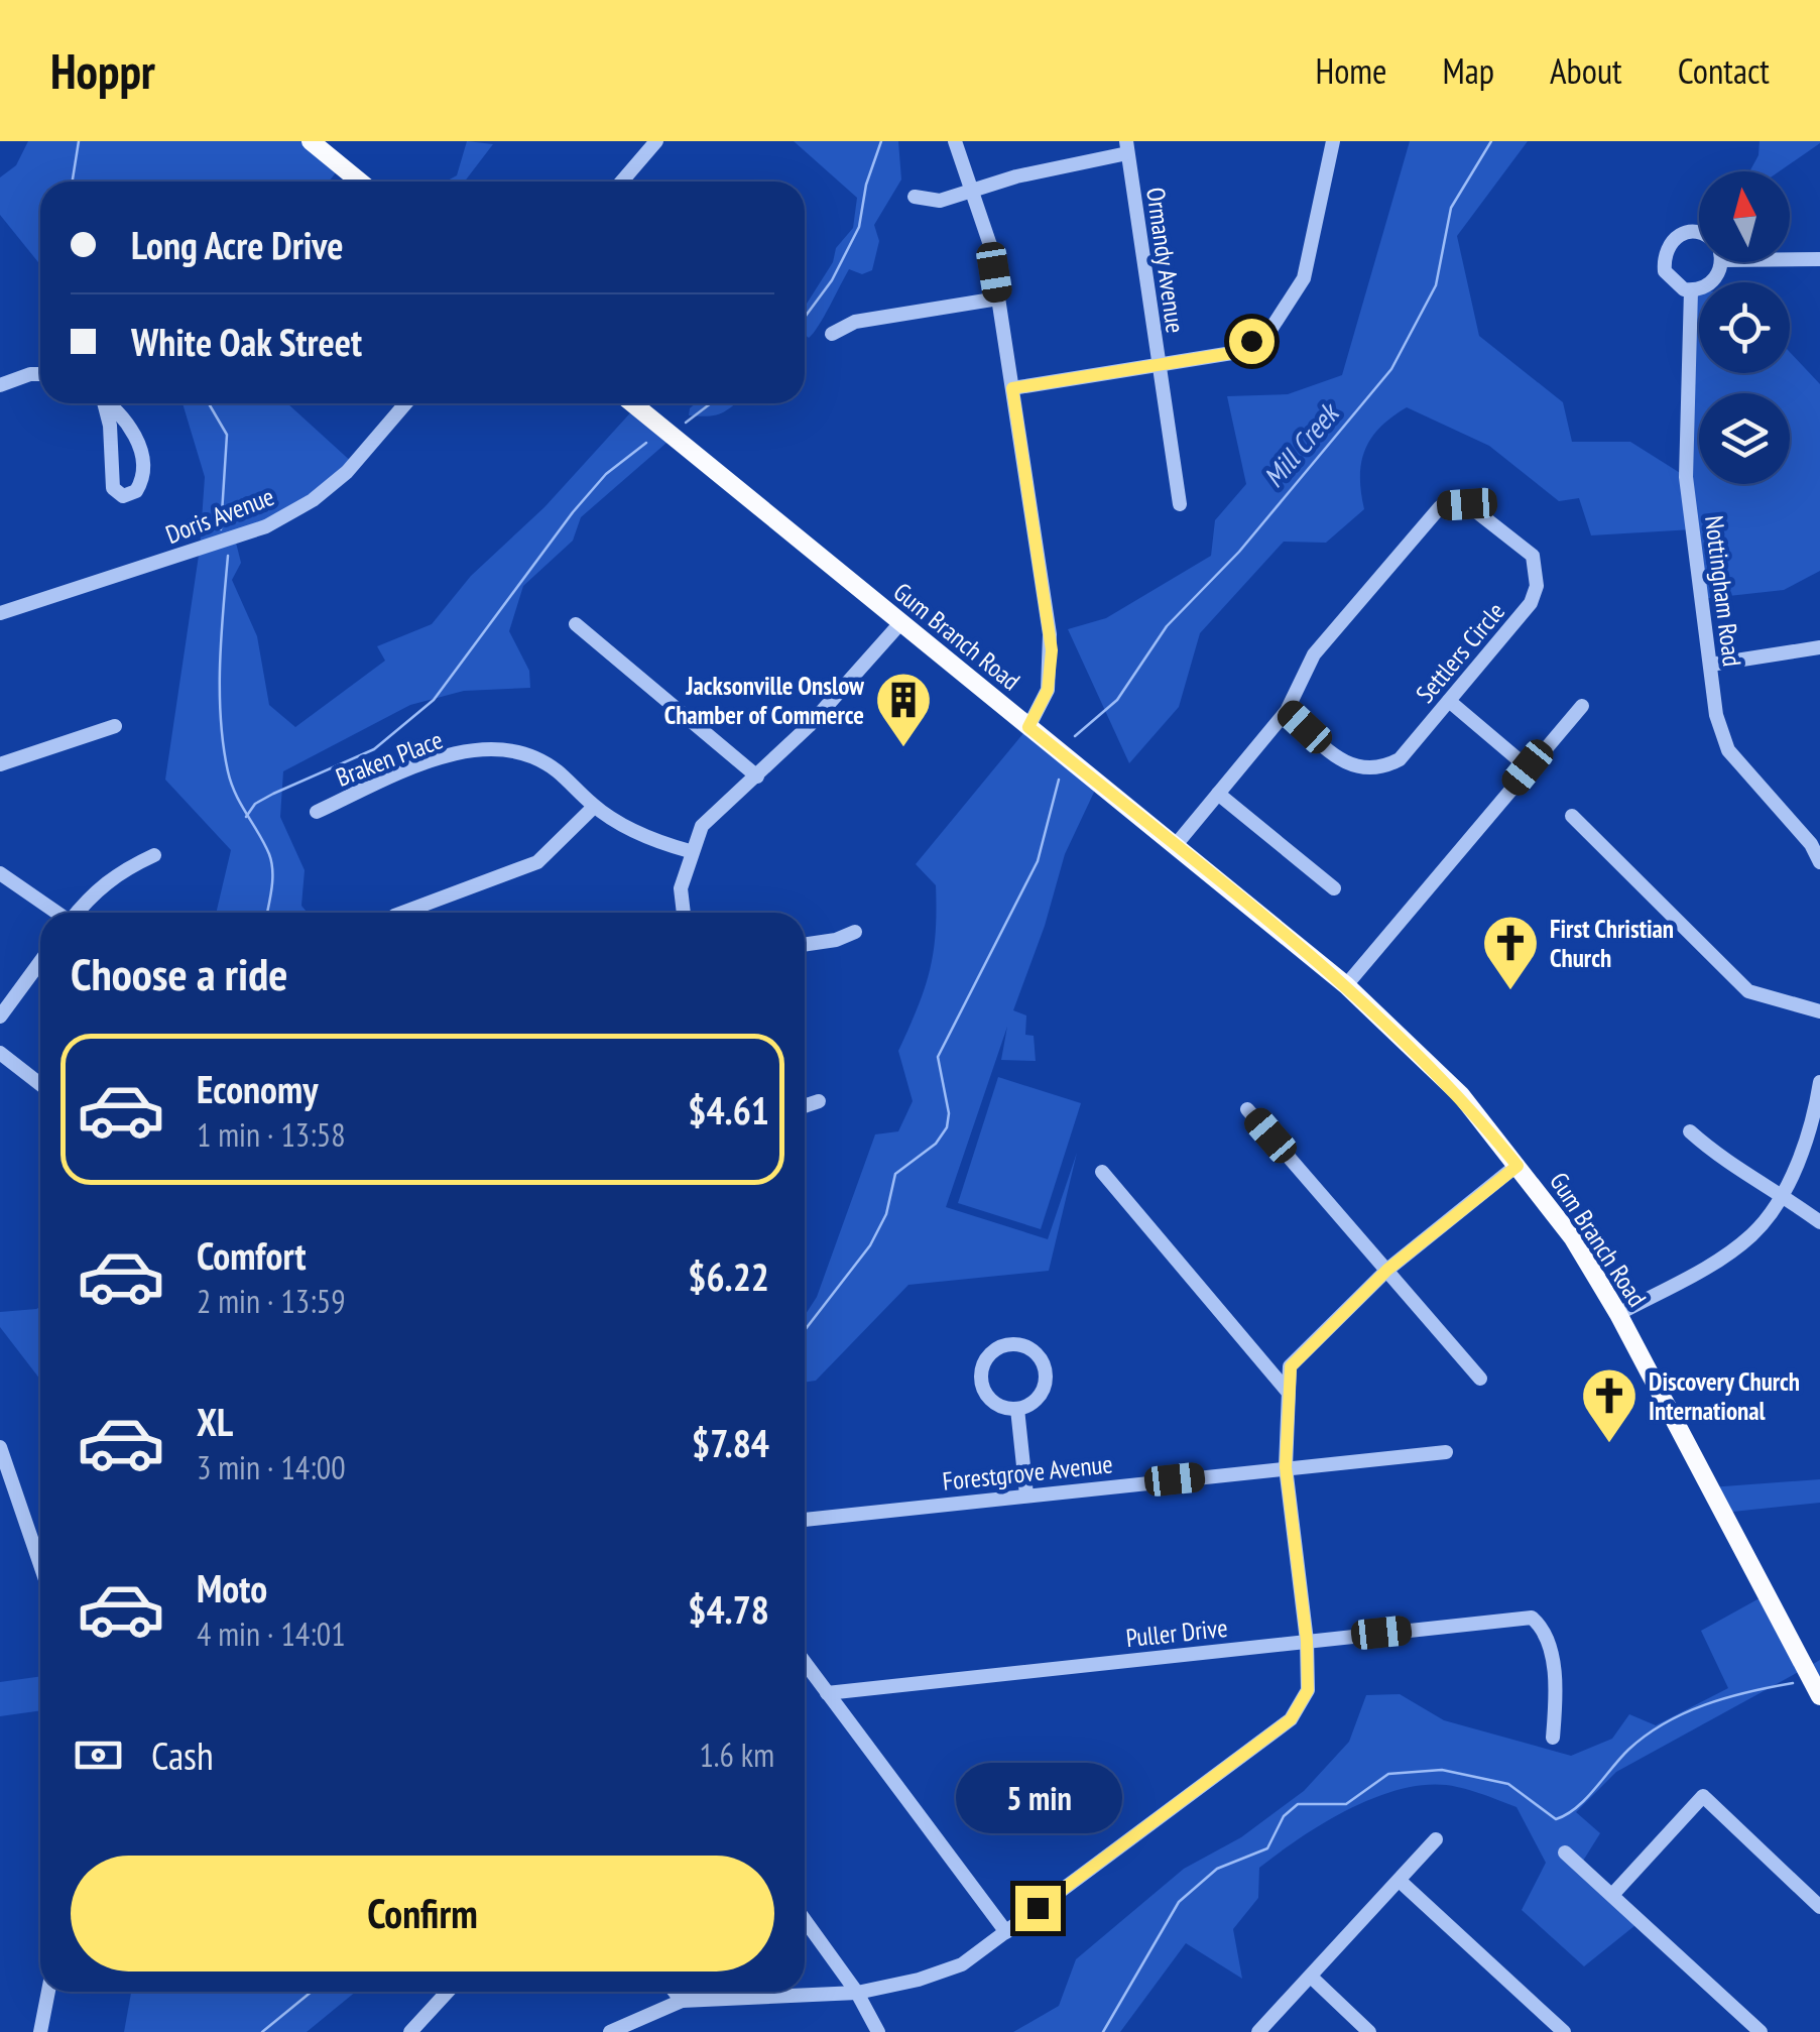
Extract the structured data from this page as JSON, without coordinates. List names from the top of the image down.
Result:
{
  "streets": {
    "main road": ["Gum Branch Road"],
    "street": [
      "Ormandy Avenue",
      "Doris Avenue",
      "Nottingham Road",
      "Settlers Circle",
      "Braken Place",
      "Forestgrove Avenue",
      "Puller Drive"
    ]
  },
  "crossings": [
    ["Gum Branch Road", "Settlers Circle"]
  ],
  "water": ["Mill Creek"],
  "places": {
    "building": ["Jacksonville Onslow Chamber of Commerce"],
    "church": ["First Christian Church", "Discovery Church International"]
  },
  "north": "top",
  "page": {
    "header": "Hoppr",
    "nav": [
      "Home",
      "Map",
      "About",
      "Contact"
    ],
    "banner": ["Long Acre Drive", "White Oak Street"],
    "heading": "Choose a ride",
    "list": [
      {
        "name": "Economy",
        "note": "1 min · 13:58",
        "value": "$4.61"
      },
      {
        "name": "Comfort",
        "note": "2 min · 13:59",
        "value": "$6.22"
      },
      {
        "name": "XL",
        "note": "3 min · 14:00",
        "value": "$7.84"
      },
      {
        "name": "Moto",
        "note": "4 min · 14:01",
        "value": "$4.78"
      }
    ],
    "pay": ["Cash", "1.6 km"],
    "bubble": "5 min",
    "buttons": "Confirm"
  }
}
